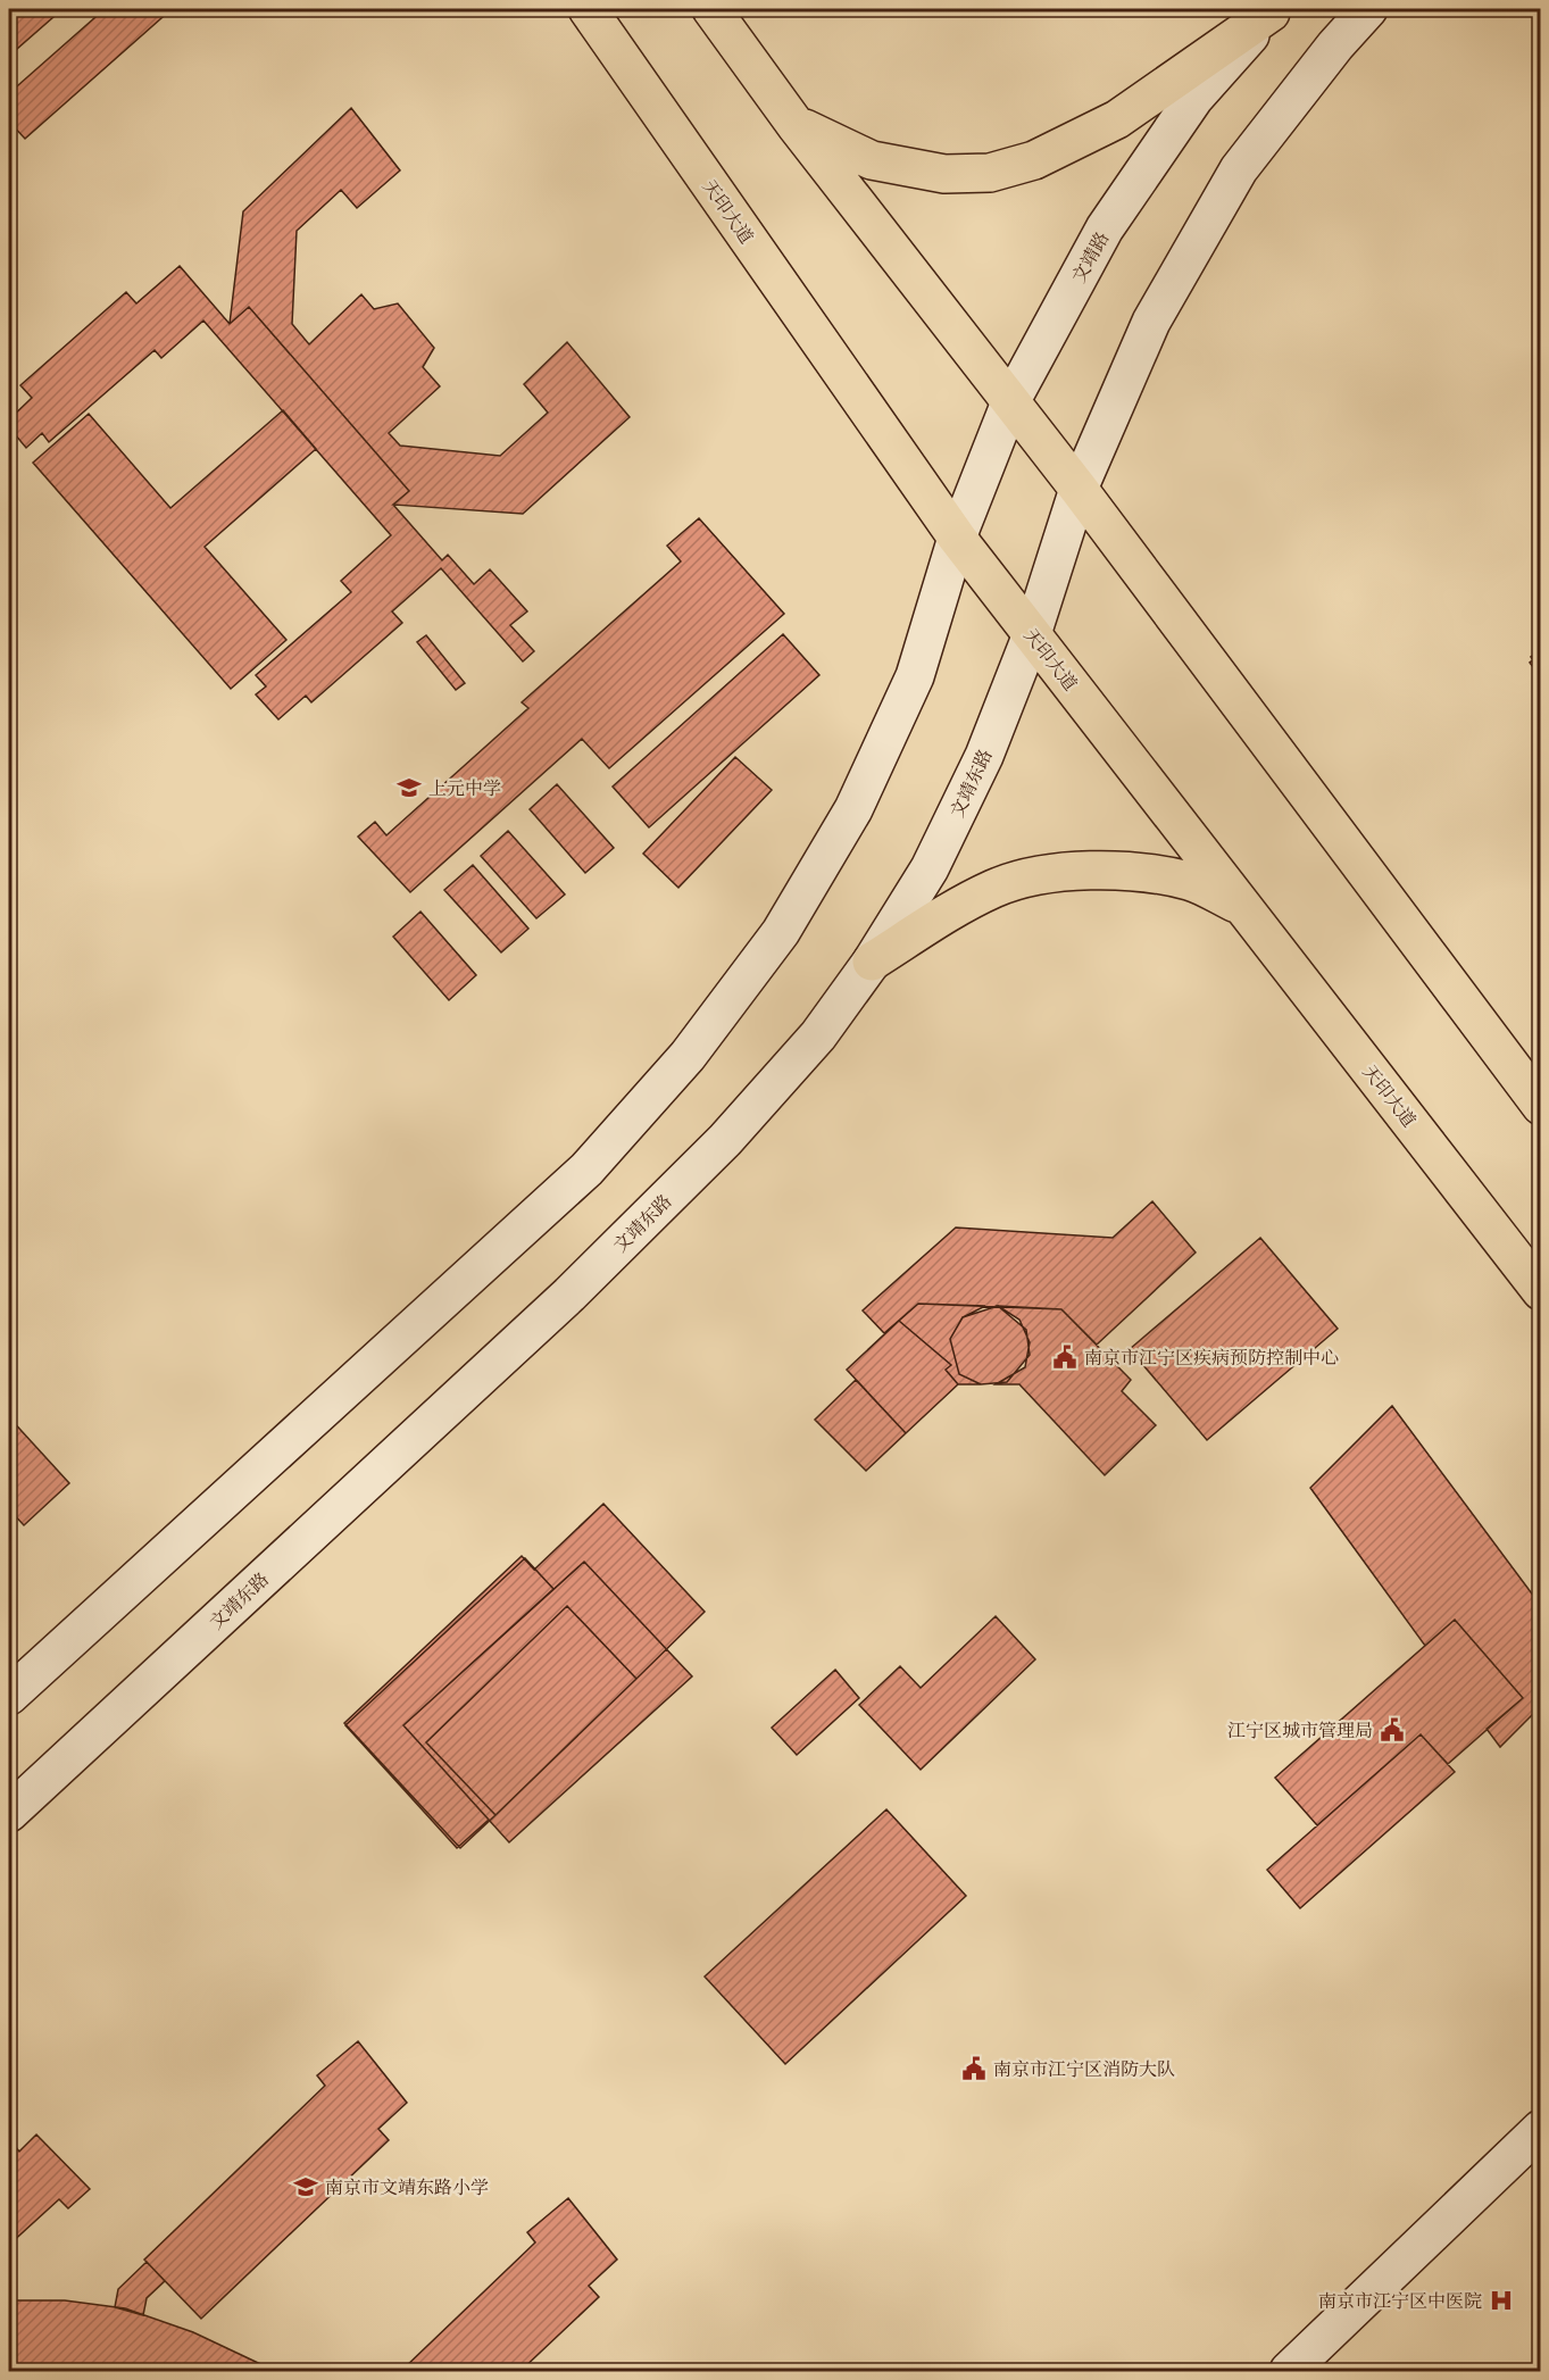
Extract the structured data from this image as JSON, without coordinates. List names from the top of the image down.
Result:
{
  "streets": {
    "main road": ["天印大道", "文靖路", "文靖东路"]
  },
  "crossings": [
    ["天印大道", "文靖路"],
    ["天印大道", "文靖东路"]
  ],
  "places": {
    "school or university": ["上元中学", "南京市文靖东路小学"],
    "public building": ["南京市江宁区疾病预防控制中心", "江宁区城市管理局", "南京市江宁区消防大队"],
    "hospital": ["南京市江宁区中医院"]
  }
}
